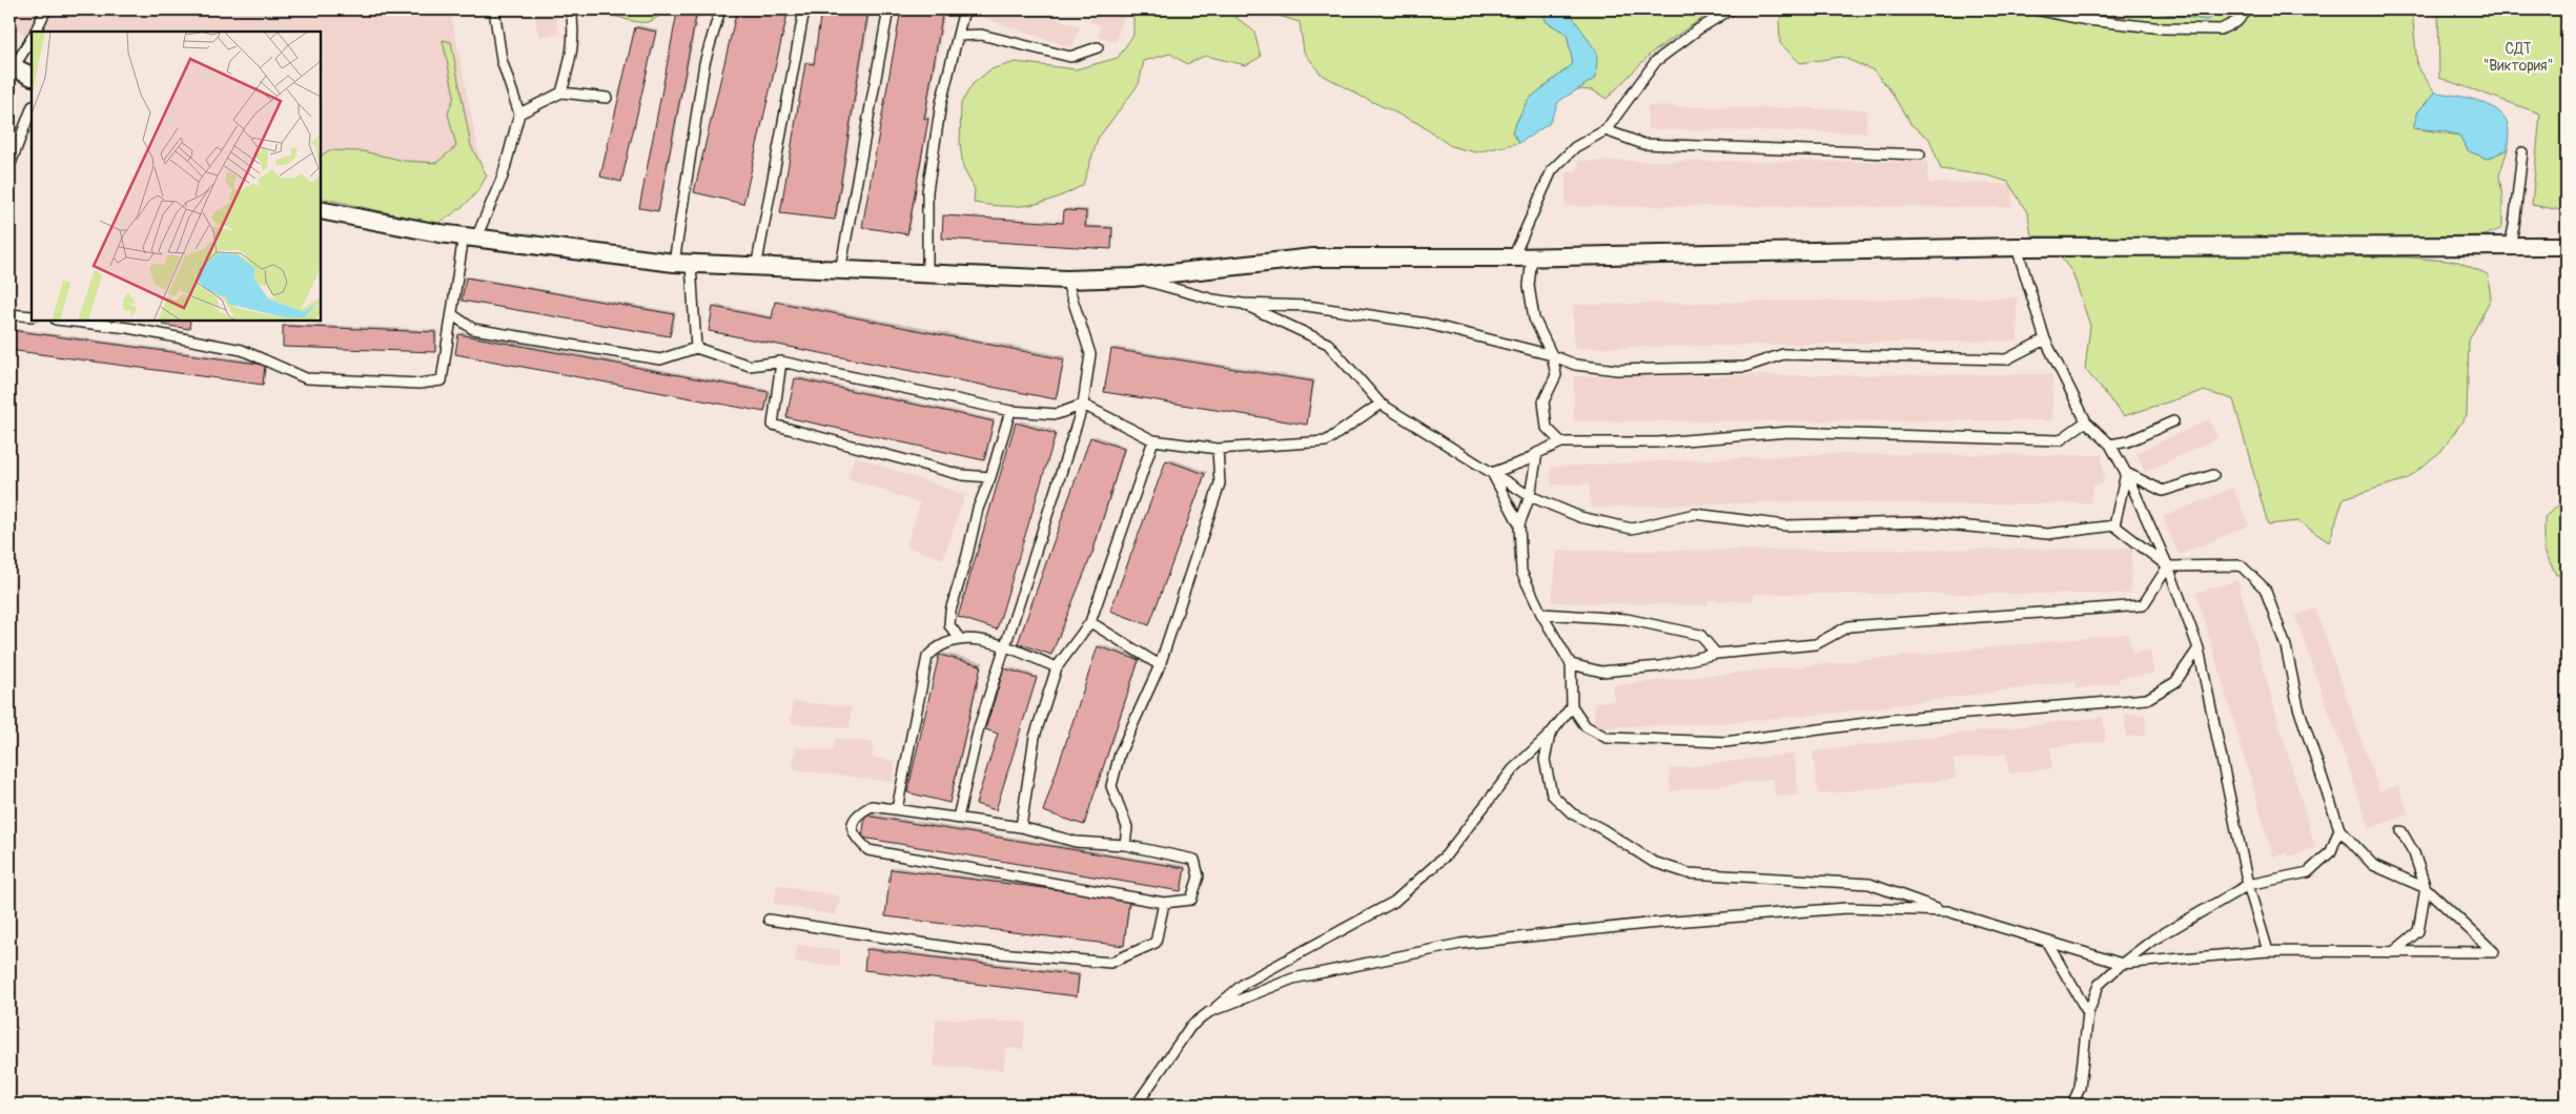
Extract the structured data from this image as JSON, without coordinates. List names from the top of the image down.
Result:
{
  "parks": ["СДТ \"Виктория\""]
}
